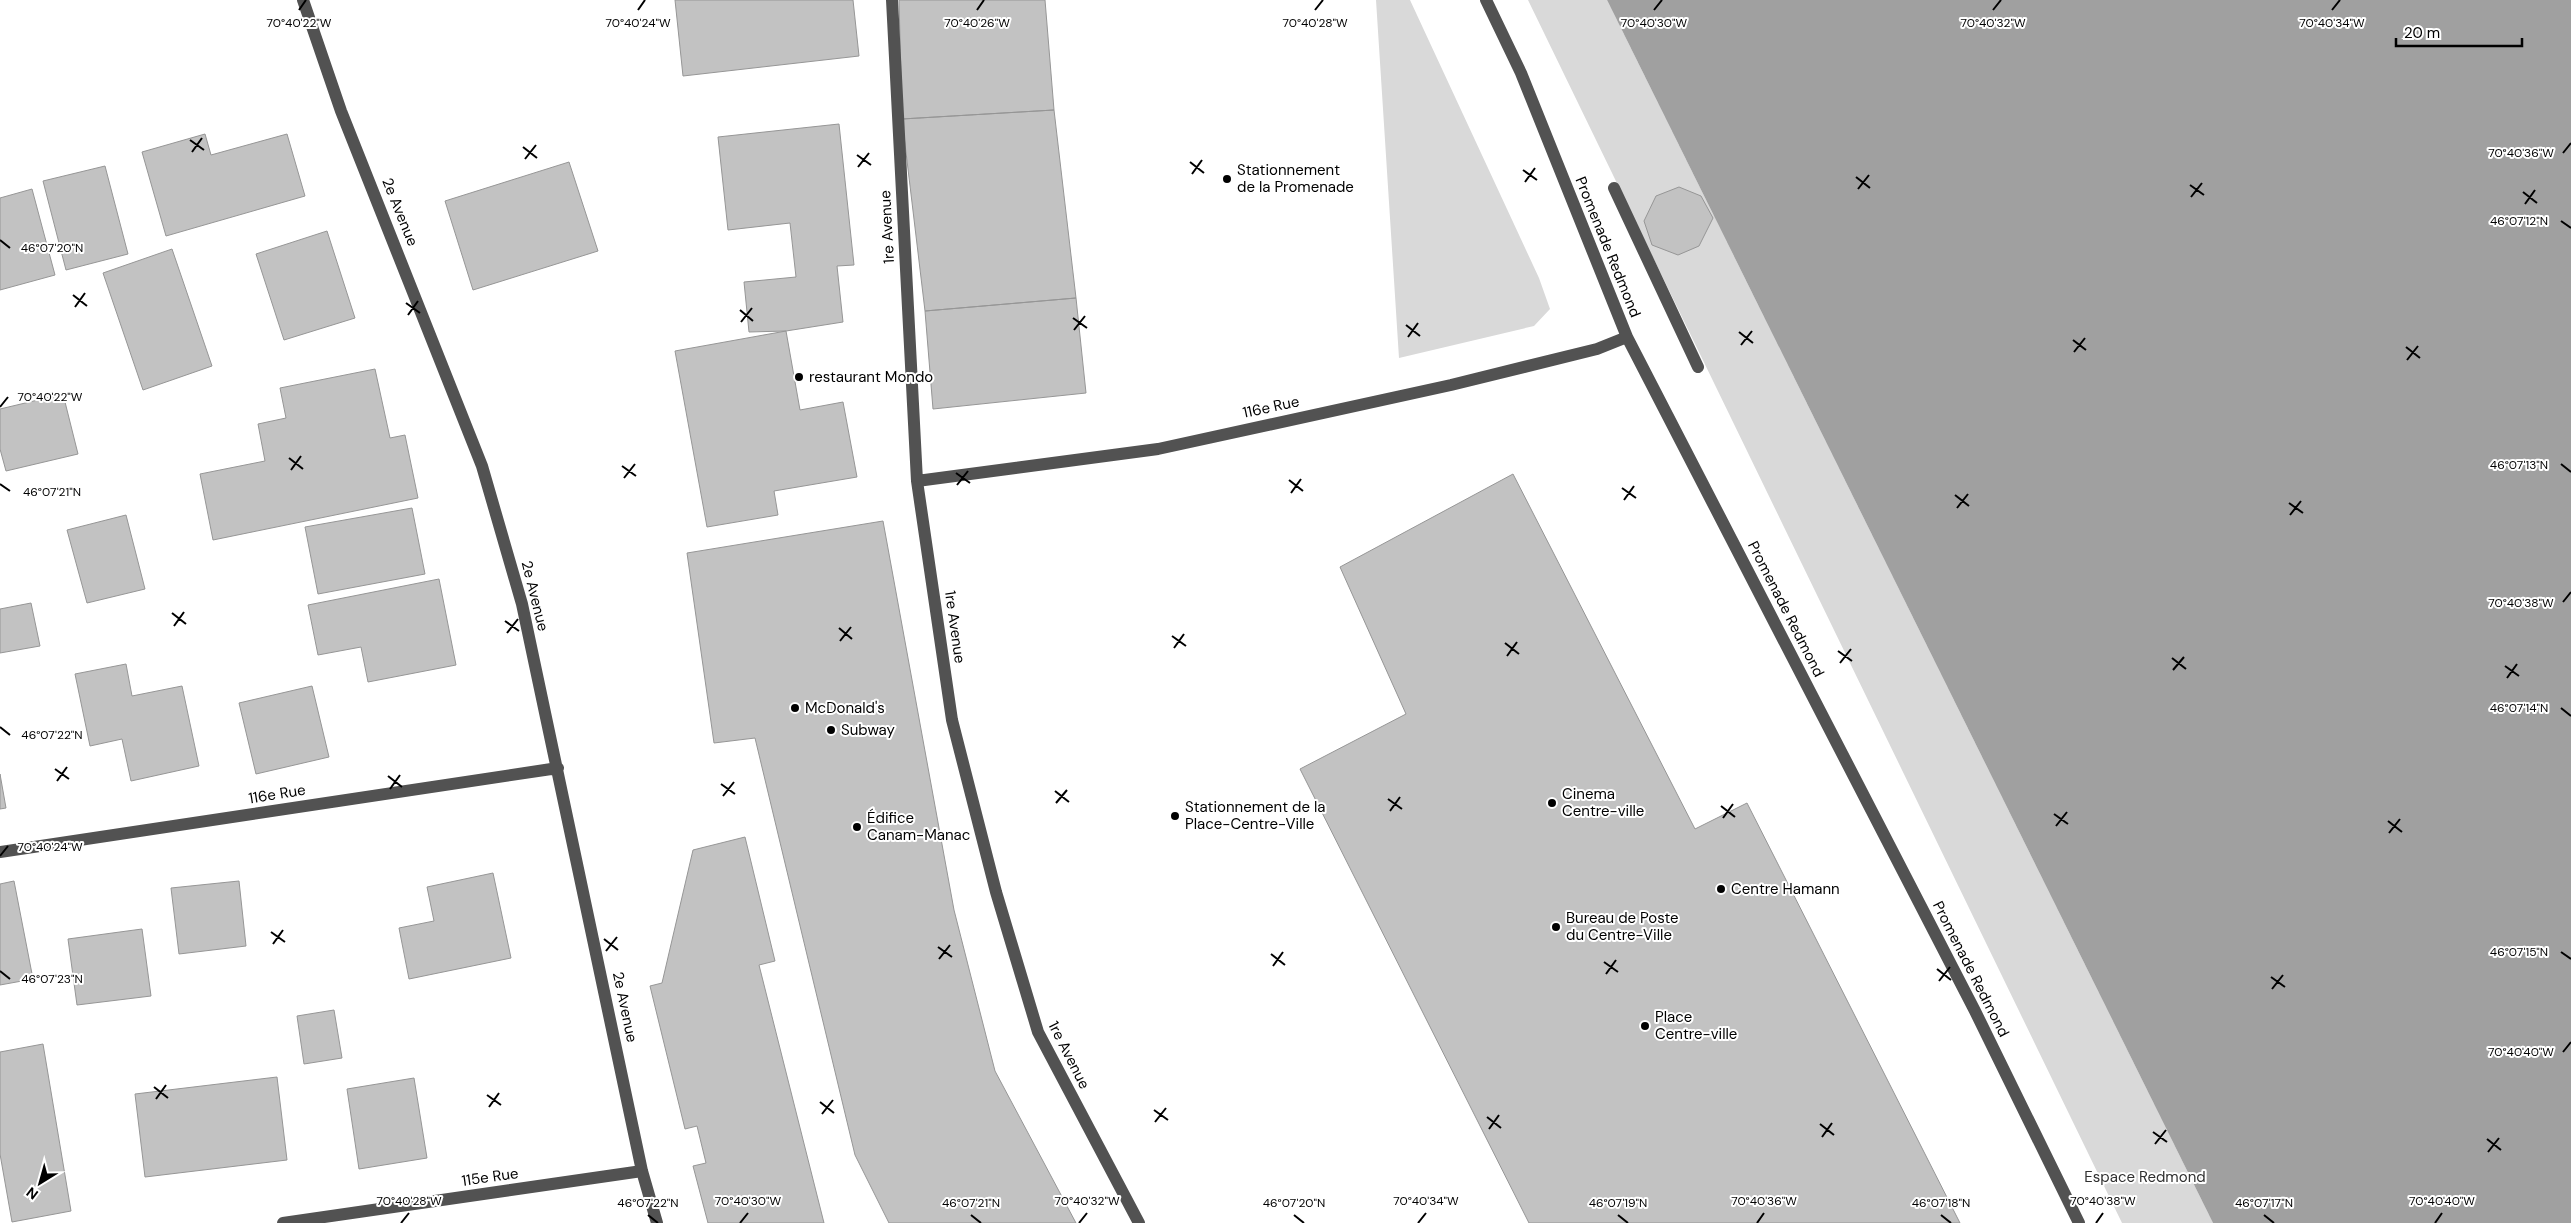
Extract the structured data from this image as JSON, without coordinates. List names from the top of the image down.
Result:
{
  "streets": {
    "street": [
      "2e Avenue",
      "1re Avenue",
      "Promenade Redmond",
      "116e Rue",
      "115e Rue"
    ]
  },
  "crossings": [
    ["2e Avenue", "116e Rue"],
    ["2e Avenue", "115e Rue"],
    ["1re Avenue", "116e Rue"],
    ["Promenade Redmond", "116e Rue"]
  ],
  "parks": ["Espace Redmond"],
  "places": [
    "Stationnement de la Promenade",
    "restaurant Mondo",
    "McDonald's",
    "Subway",
    "Cinema Centre-ville",
    "Stationnement de la Place-Centre-Ville",
    "Édifice Canam-Manac",
    "Centre Hamann",
    "Bureau de Poste du Centre-Ville",
    "Place Centre-ville"
  ],
  "scale_bar": "20 m",
  "north": "bottom left",
  "coordinates": [
    "70°40'22\"W",
    "70°40'24\"W",
    "70°40'26\"W",
    "70°40'28\"W",
    "70°40'30\"W",
    "70°40'32\"W",
    "70°40'34\"W",
    "70°40'36\"W",
    "46°07'12\"N",
    "46°07'20\"N",
    "46°07'13\"N",
    "46°07'21\"N",
    "70°40'38\"W",
    "46°07'14\"N",
    "46°07'22\"N",
    "46°07'15\"N",
    "46°07'23\"N",
    "70°40'40\"W",
    "46°07'19\"N",
    "46°07'18\"N",
    "46°07'17\"N"
  ]
}
